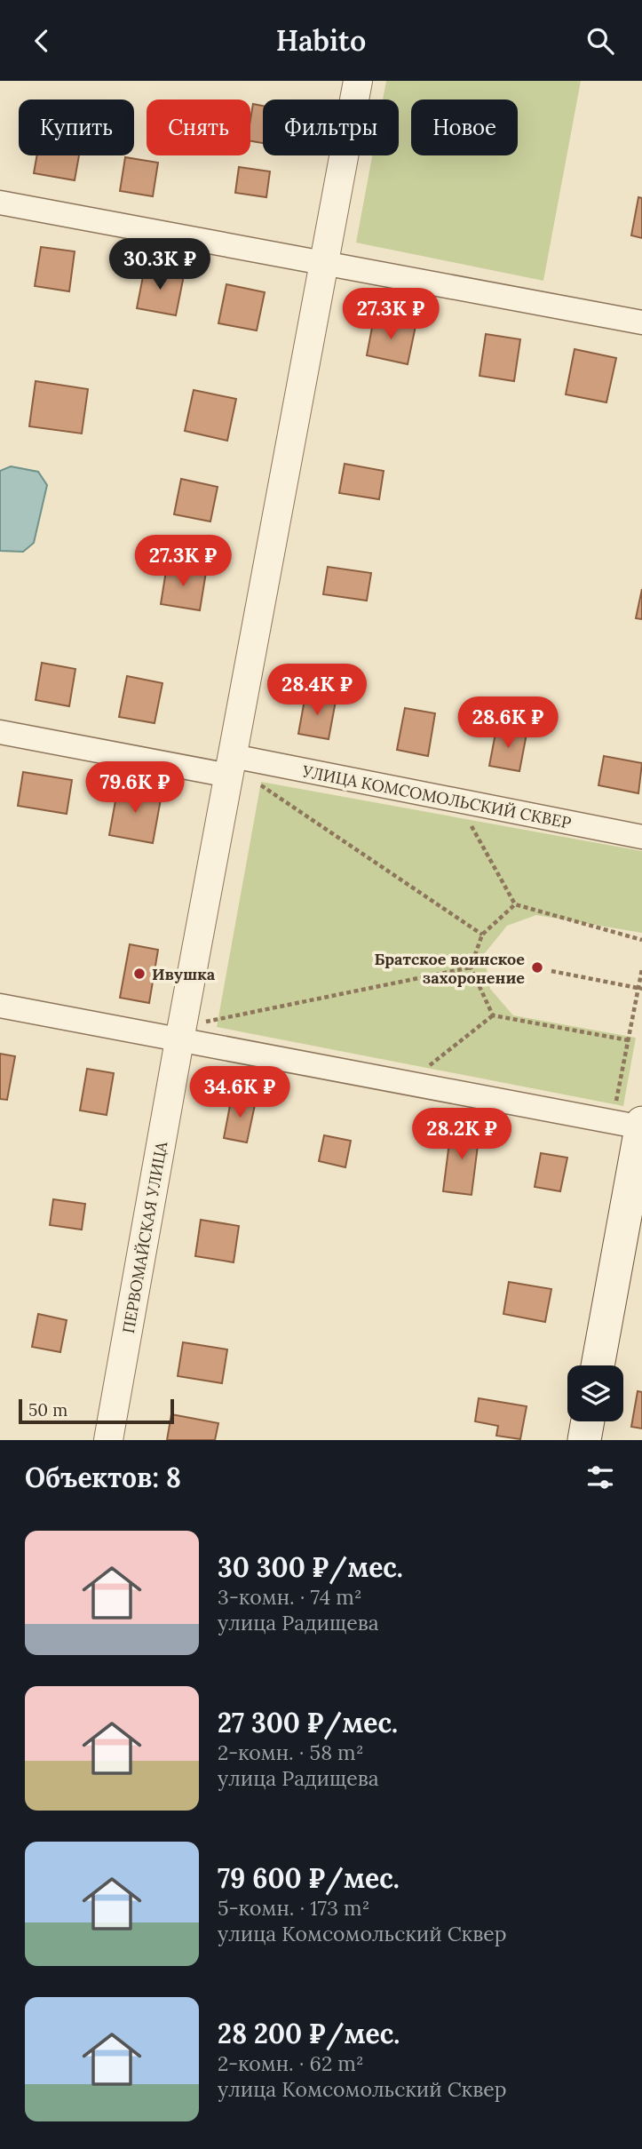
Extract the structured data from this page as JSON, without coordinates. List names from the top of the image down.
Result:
{
  "streets": {
    "street": ["УЛИЦА КОМСОМОЛЬСКИЙ СКВЕР", "ПЕРВОМАЙСКАЯ УЛИЦА"]
  },
  "crossings": [
    ["УЛИЦА КОМСОМОЛЬСКИЙ СКВЕР", "ПЕРВОМАЙСКАЯ УЛИЦА"]
  ],
  "places": ["Братское воинское захоронение", "Ивушка"],
  "scale_bar": "50 m",
  "page": {
    "header": "Habito",
    "chip": [
      "Купить",
      "Снять",
      "Фильтры",
      "Новое"
    ],
    "price": [
      "30.3K ₽",
      "27.3K ₽",
      "27.3K ₽",
      "28.4K ₽",
      "28.6K ₽",
      "79.6K ₽",
      "34.6K ₽",
      "28.2K ₽"
    ],
    "scale": "50 m",
    "heading": "Объектов: 8",
    "list": [
      {
        "name": "30 300 ₽/мес.",
        "note": "3-комн. · 74 m² · улица Радищева"
      },
      {
        "name": "27 300 ₽/мес.",
        "note": "2-комн. · 58 m² · улица Радищева"
      },
      {
        "name": "79 600 ₽/мес.",
        "note": "5-комн. · 173 m² · улица Комсомольский Сквер"
      },
      {
        "name": "28 200 ₽/мес.",
        "note": "2-комн. · 62 m² · улица Комсомольский Сквер"
      }
    ]
  }
}
